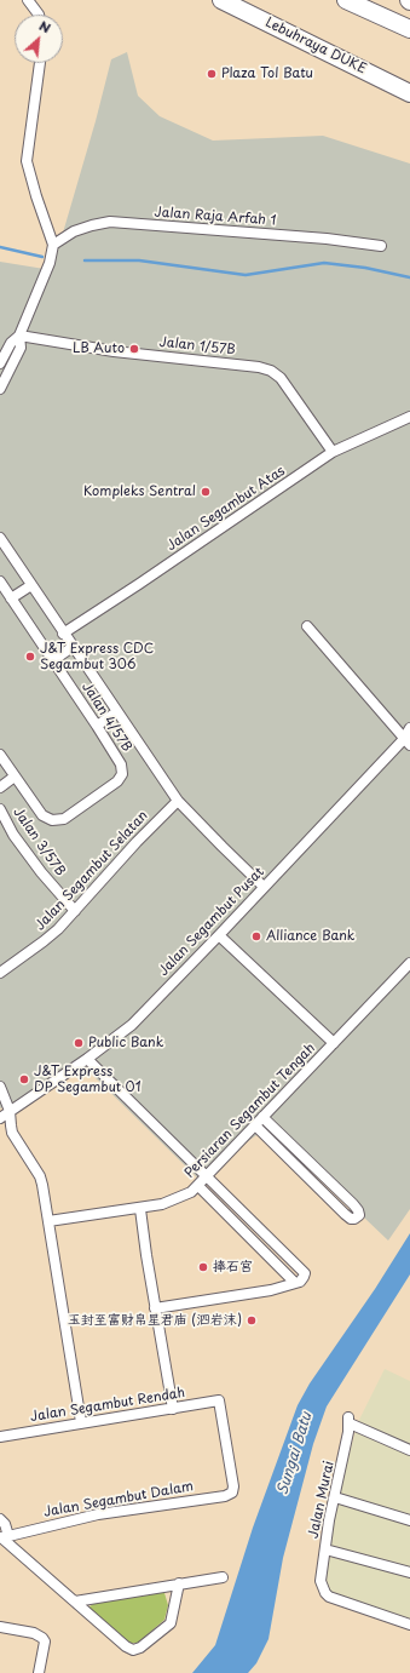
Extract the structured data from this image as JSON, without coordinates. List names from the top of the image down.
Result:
{
  "streets": {
    "highway": ["Lebuhraya DUKE"],
    "street": [
      "Jalan Raja Arfah 1",
      "Jalan 1/57B",
      "Jalan Segambut Atas",
      "Jalan 4/57B",
      "Jalan 3/57B",
      "Jalan Segambut Selatan",
      "Jalan Segambut Pusat",
      "Persiaran Segambut Tengah",
      "Jalan Segambut Rendah",
      "Jalan Segambut Dalam",
      "Jalan Murai"
    ]
  },
  "crossings": [
    ["Jalan 1/57B", "Jalan Segambut Atas"],
    ["Jalan 3/57B", "Jalan Segambut Selatan"],
    ["Jalan Segambut Rendah", "Jalan Segambut Dalam"]
  ],
  "water": ["Sungai Batu"],
  "places": [
    "Plaza Tol Batu",
    "LB Auto",
    "Kompleks Sentral",
    "J&T Express CDC Segambut 306",
    "Alliance Bank",
    "Public Bank",
    "J&T Express DP Segambut 01",
    "捧石宫",
    "玉封至富财帛星君庙 (泗岩沫)"
  ],
  "north": "top right"
}
